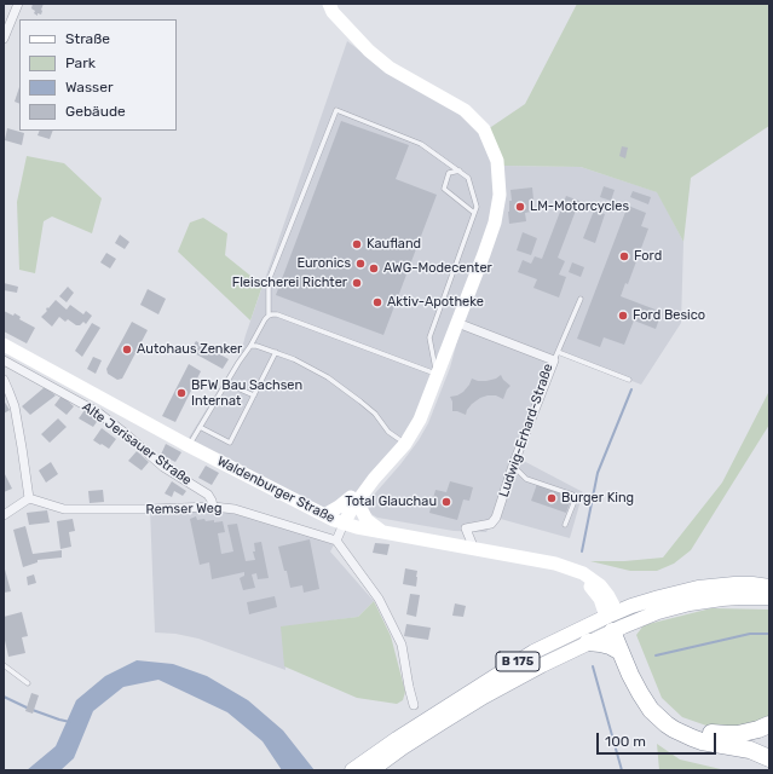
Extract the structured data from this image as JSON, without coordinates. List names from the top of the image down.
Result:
{
  "streets": {
    "main road": ["B 175"],
    "street": [
      "Ludwig-Erhard-Straße",
      "Alte Jerisauer Straße",
      "Waldenburger Straße",
      "Remser Weg"
    ]
  },
  "crossings": [
    ["Ludwig-Erhard-Straße", "Waldenburger Straße"],
    ["Alte Jerisauer Straße", "Remser Weg"],
    ["Waldenburger Straße", "B 175"]
  ],
  "places": [
    "LM-Motorcycles",
    "Kaufland",
    "Ford",
    "Euronics",
    "AWG-Modecenter",
    "Fleischerei Richter",
    "Aktiv-Apotheke",
    "Ford Besico",
    "Autohaus Zenker",
    "BFW Bau Sachsen Internat",
    "Burger King",
    "Total Glauchau"
  ],
  "legend": [
    "Straße",
    "Park",
    "Wasser",
    "Gebäude"
  ],
  "scale_bar": "100 m"
}
